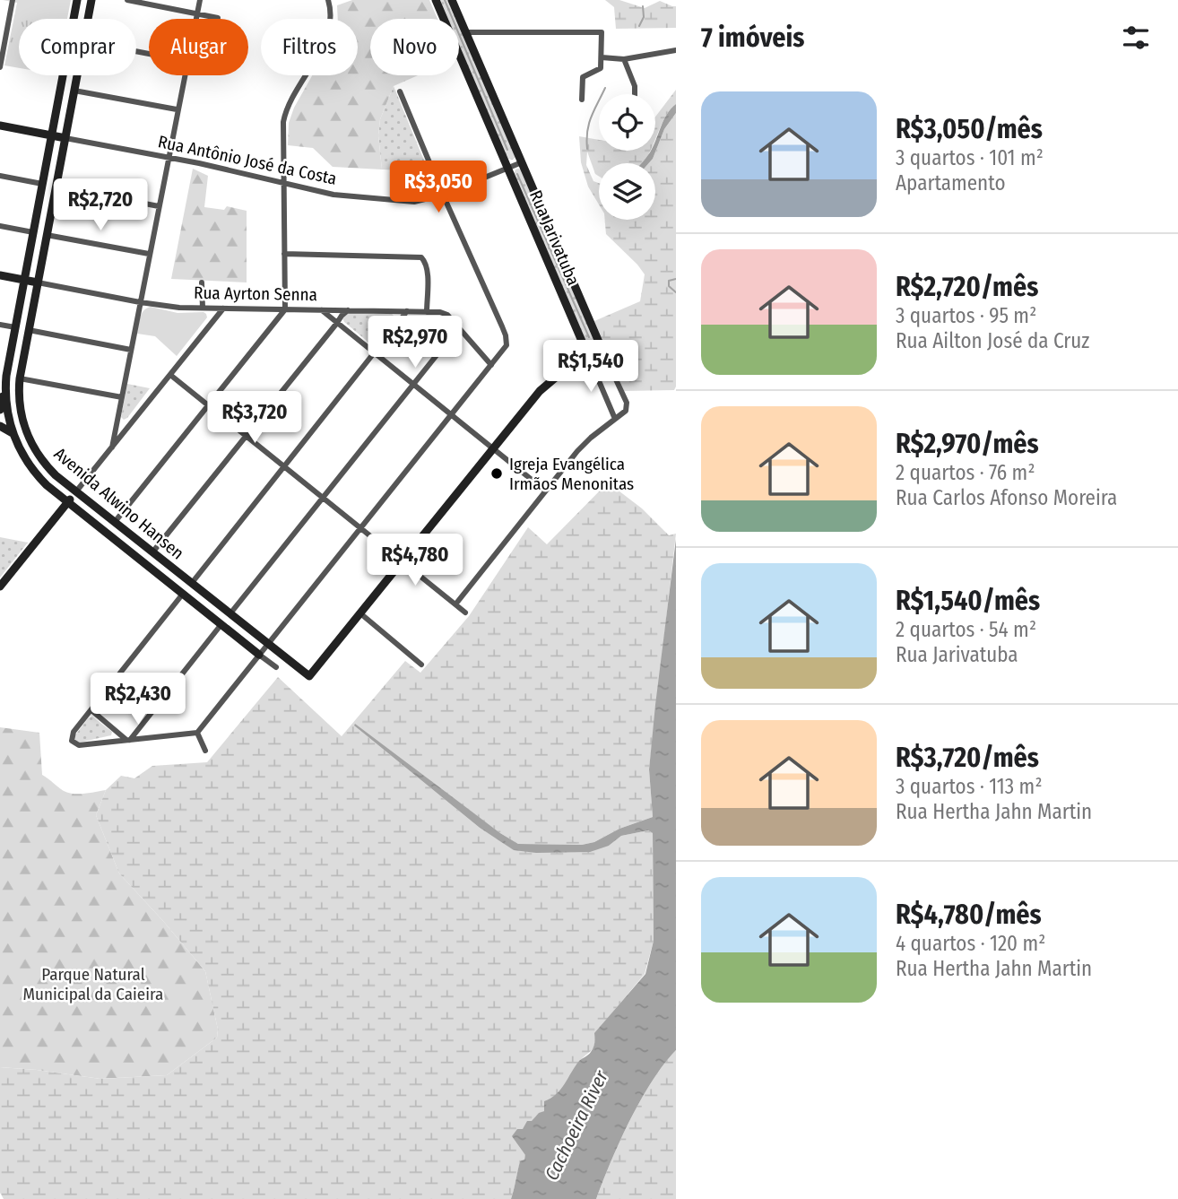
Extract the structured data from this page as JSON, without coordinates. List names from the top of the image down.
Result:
{
  "streets": {
    "street": [
      "Rua Antônio José da Costa",
      "Rua Jarivatuba",
      "Rua Ayrton Senna",
      "Avenida Alwino Hansen"
    ]
  },
  "crossings": [
    ["Rua Antônio José da Costa", "Rua Jarivatuba"],
    ["Rua Antônio José da Costa", "Avenida Alwino Hansen"],
    ["Rua Ayrton Senna", "Avenida Alwino Hansen"]
  ],
  "water": ["Cachoeira River"],
  "parks": ["Parque Natural Municipal da Caieira"],
  "places": ["Igreja Evangélica Irmãos Menonitas"],
  "page": {
    "heading": "7 imóveis",
    "chip": [
      "Comprar",
      "Alugar",
      "Filtros",
      "Novo"
    ],
    "list": [
      {
        "name": "R$3,050/mês",
        "note": "3 quartos · 101 m² · Apartamento"
      },
      {
        "name": "R$2,720/mês",
        "note": "3 quartos · 95 m² · Rua Ailton José da Cruz"
      },
      {
        "name": "R$2,970/mês",
        "note": "2 quartos · 76 m² · Rua Carlos Afonso Moreira"
      },
      {
        "name": "R$1,540/mês",
        "note": "2 quartos · 54 m² · Rua Jarivatuba"
      },
      {
        "name": "R$3,720/mês",
        "note": "3 quartos · 113 m² · Rua Hertha Jahn Martin"
      },
      {
        "name": "R$4,780/mês",
        "note": "4 quartos · 120 m² · Rua Hertha Jahn Martin"
      }
    ],
    "price": [
      "R$3,050",
      "R$2,720",
      "R$2,970",
      "R$1,540",
      "R$3,720",
      "R$4,780",
      "R$2,430"
    ]
  }
}
